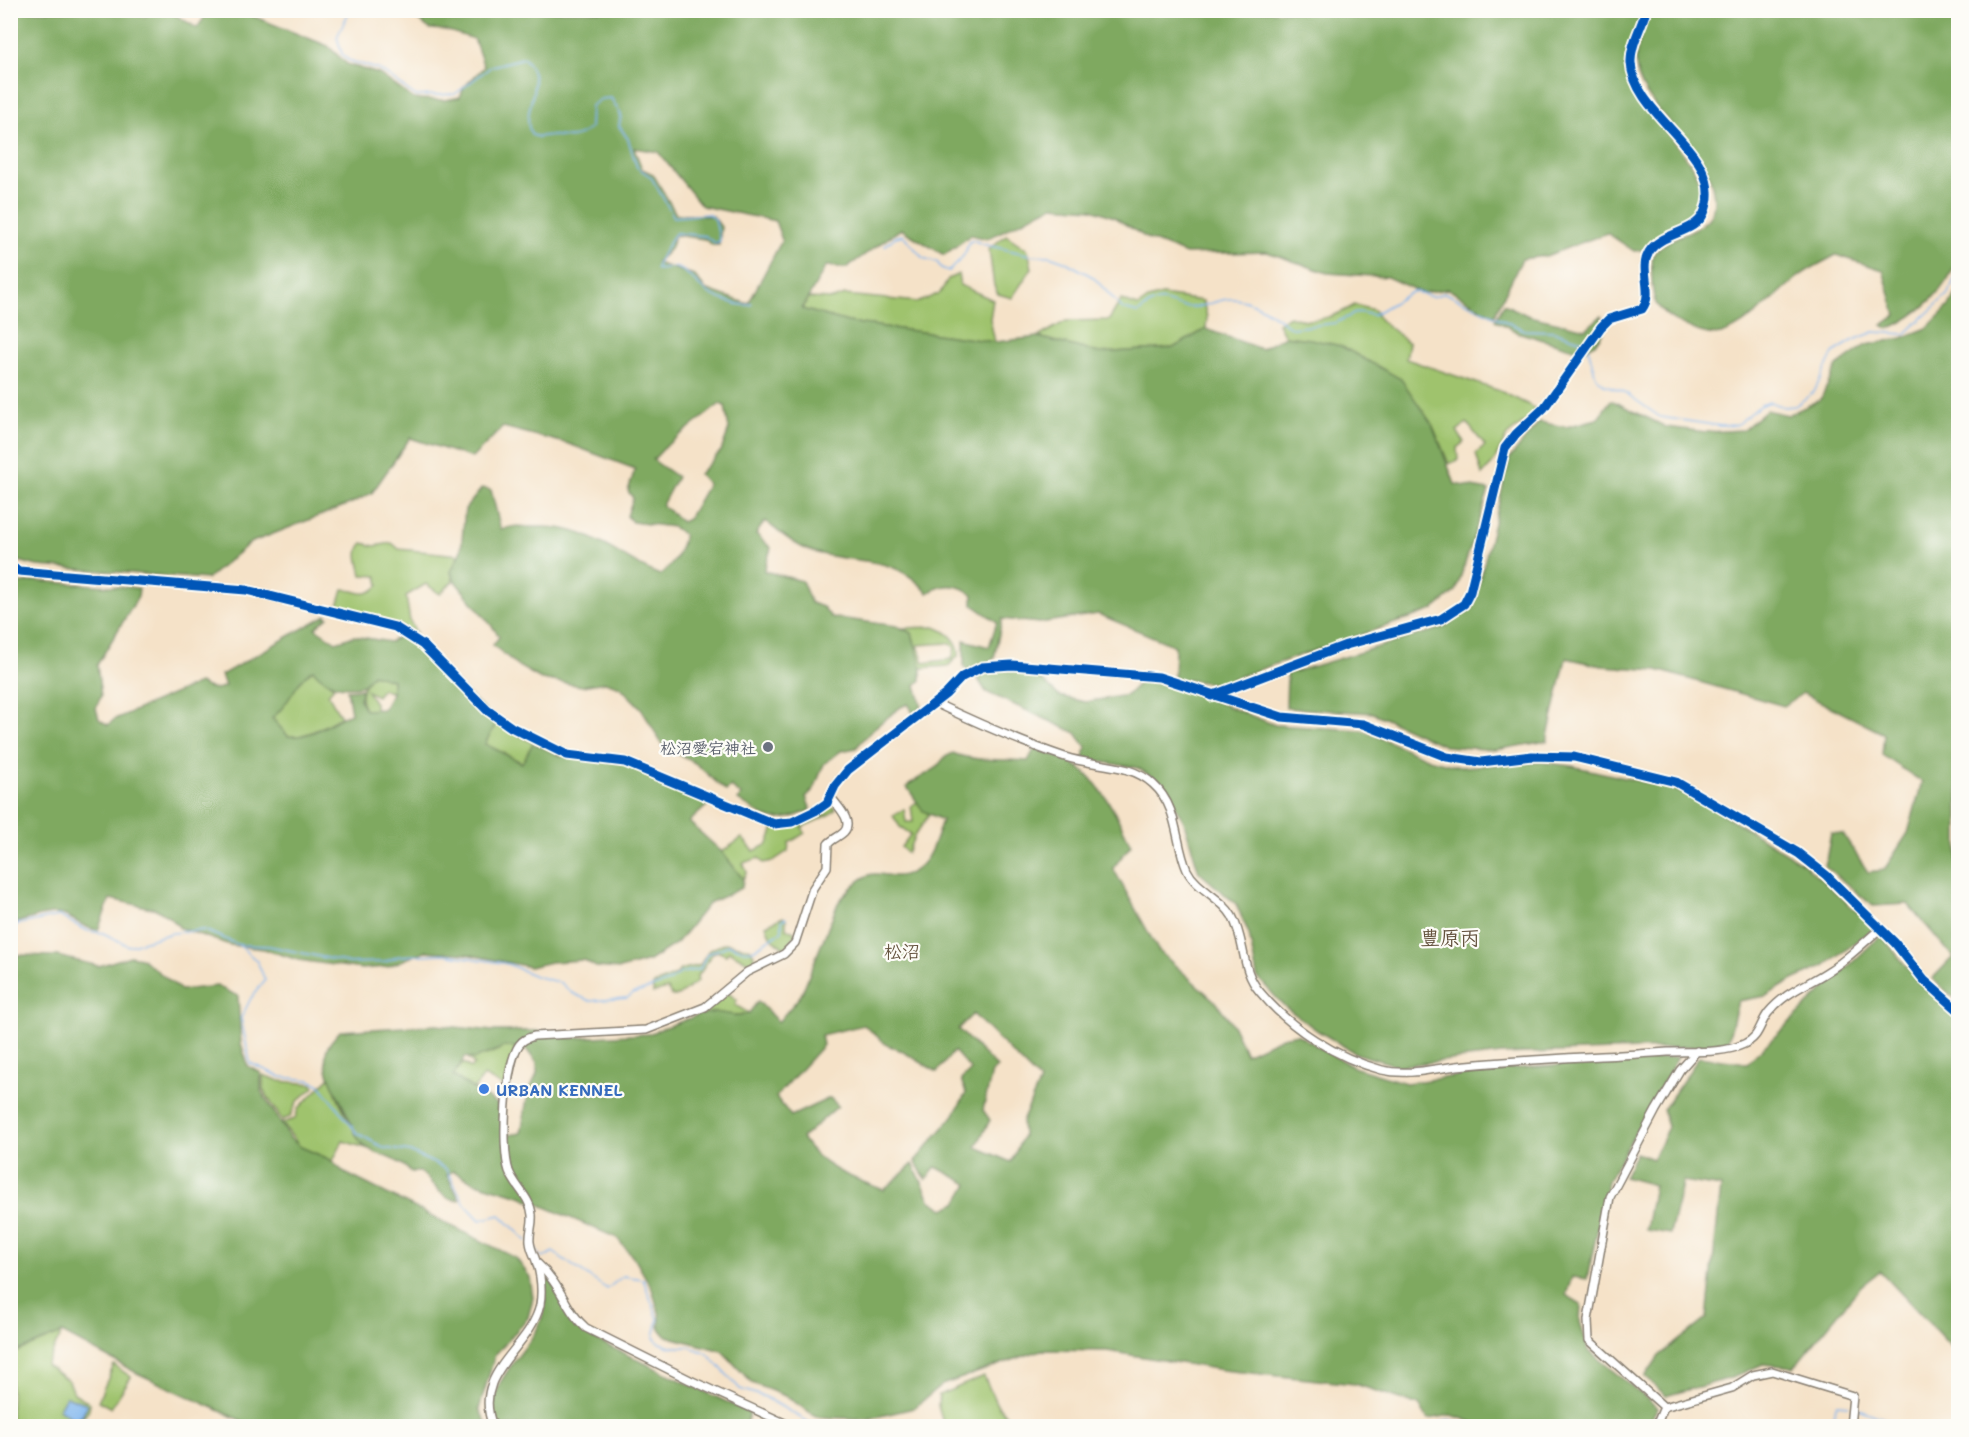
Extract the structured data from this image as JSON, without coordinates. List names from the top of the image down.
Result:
{
  "districts": ["豊原丙", "松沼"],
  "places": ["松沼愛宕神社", "URBAN KENNEL"]
}
